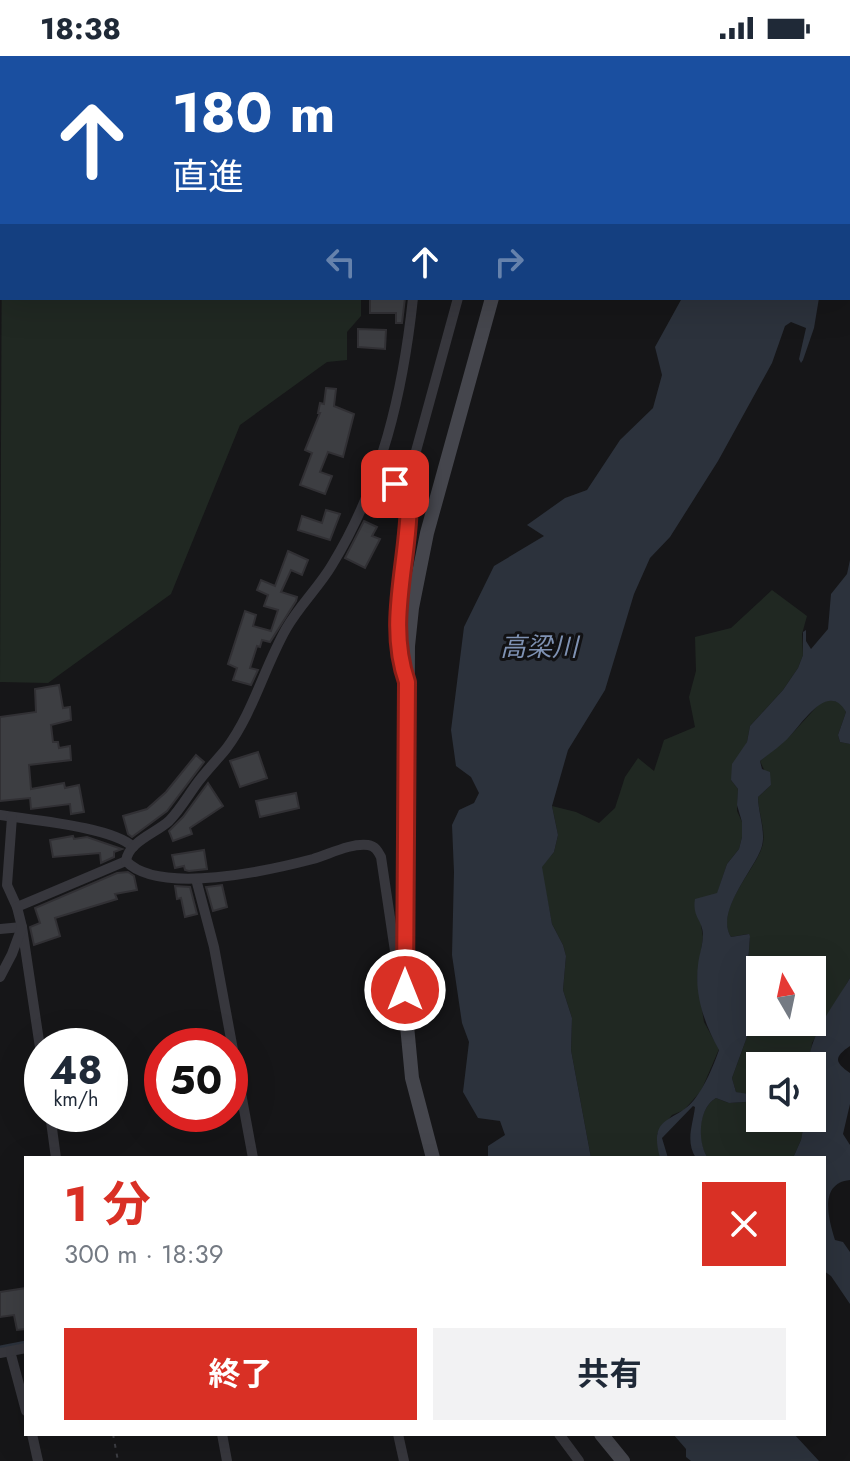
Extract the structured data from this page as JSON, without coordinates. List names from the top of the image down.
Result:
{
  "water": ["高梁川"],
  "north": "top",
  "page": {
    "status": "18:38",
    "turn": ["180 m", "直進"],
    "speed": "48 km/h",
    "limit": "50",
    "heading": ["1 分", "300 m · 18:39"],
    "buttons": ["終了", "共有"]
  }
}
